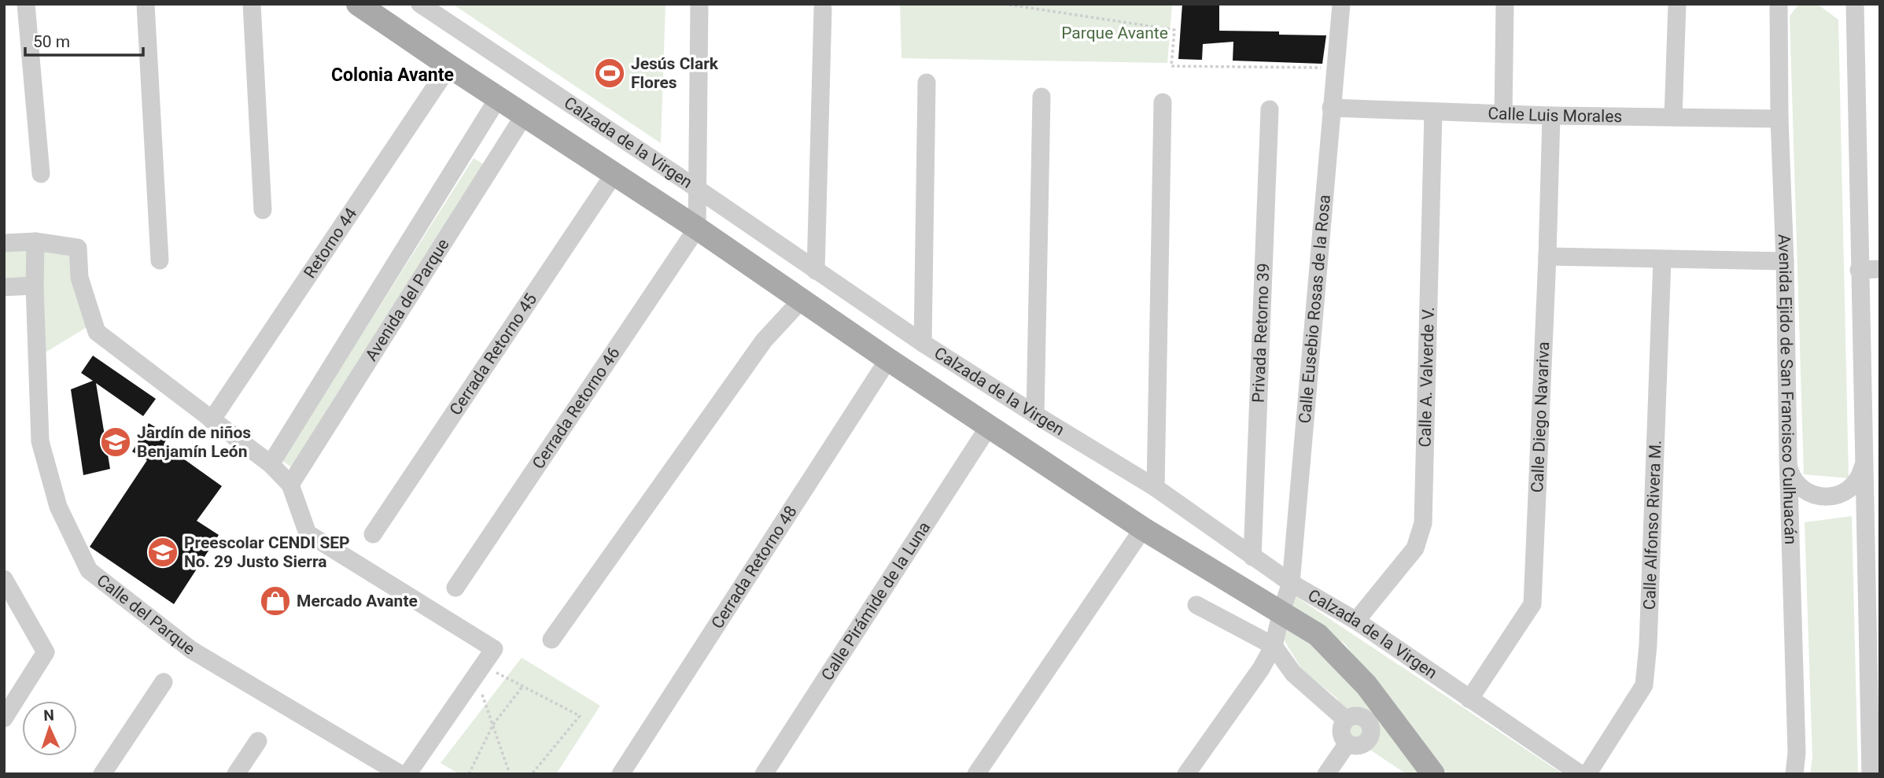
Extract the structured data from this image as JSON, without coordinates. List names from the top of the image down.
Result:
{
  "streets": {
    "main road": ["Calzada de la Virgen"],
    "street": [
      "Calle Luis Morales",
      "Retorno 44",
      "Avenida del Parque",
      "Calle Eusebio Rosas de la Rosa",
      "Privada Retorno 39",
      "Cerrada Retorno 45",
      "Calle A. Valverde V.",
      "Avenida Ejido de San Francisco Culhuacán",
      "Cerrada Retorno 46",
      "Calle Diego Navariva",
      "Calle Alfonso Rivera M.",
      "Cerrada Retorno 48",
      "Calle Pirámide de la Luna",
      "Calle del Parque"
    ]
  },
  "crossings": [
    ["Calle Luis Morales", "Calle Eusebio Rosas de la Rosa"],
    ["Calle Luis Morales", "Calle A. Valverde V."],
    ["Calle Luis Morales", "Avenida Ejido de San Francisco Culhuacán"],
    ["Calle Luis Morales", "Calle Diego Navariva"],
    ["Calzada de la Virgen", "Retorno 44"],
    ["Calzada de la Virgen", "Avenida del Parque"],
    ["Calzada de la Virgen", "Calle Eusebio Rosas de la Rosa"],
    ["Calzada de la Virgen", "Privada Retorno 39"],
    ["Calzada de la Virgen", "Cerrada Retorno 45"],
    ["Calzada de la Virgen", "Calle A. Valverde V."],
    ["Calzada de la Virgen", "Cerrada Retorno 46"],
    ["Calzada de la Virgen", "Calle Diego Navariva"],
    ["Calzada de la Virgen", "Cerrada Retorno 48"],
    ["Calzada de la Virgen", "Calle Pirámide de la Luna"]
  ],
  "districts": ["Colonia Avante"],
  "parks": ["Parque Avante"],
  "places": {
    "sports": ["Jesús Clark Flores"],
    "school or university": ["Jardín de niños Benjamín León", "Preescolar CENDI SEP No. 29 Justo Sierra"],
    "shop": ["Mercado Avante"]
  },
  "scale_bar": "50 m",
  "north": "top"
}
